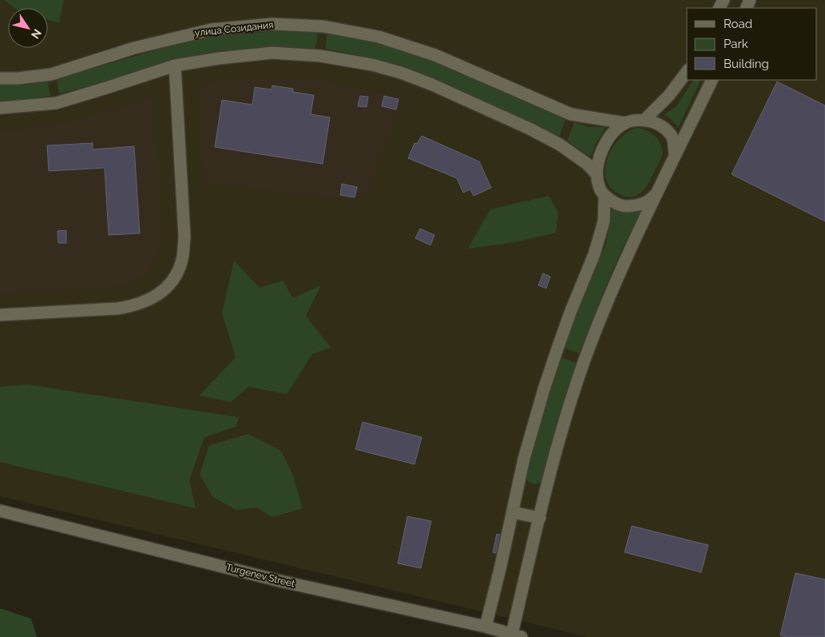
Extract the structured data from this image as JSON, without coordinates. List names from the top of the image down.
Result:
{
  "streets": {
    "street": ["улица Созидания", "Turgenev Street"]
  },
  "legend": ["Road", "Park", "Building"],
  "north": "bottom right"
}
